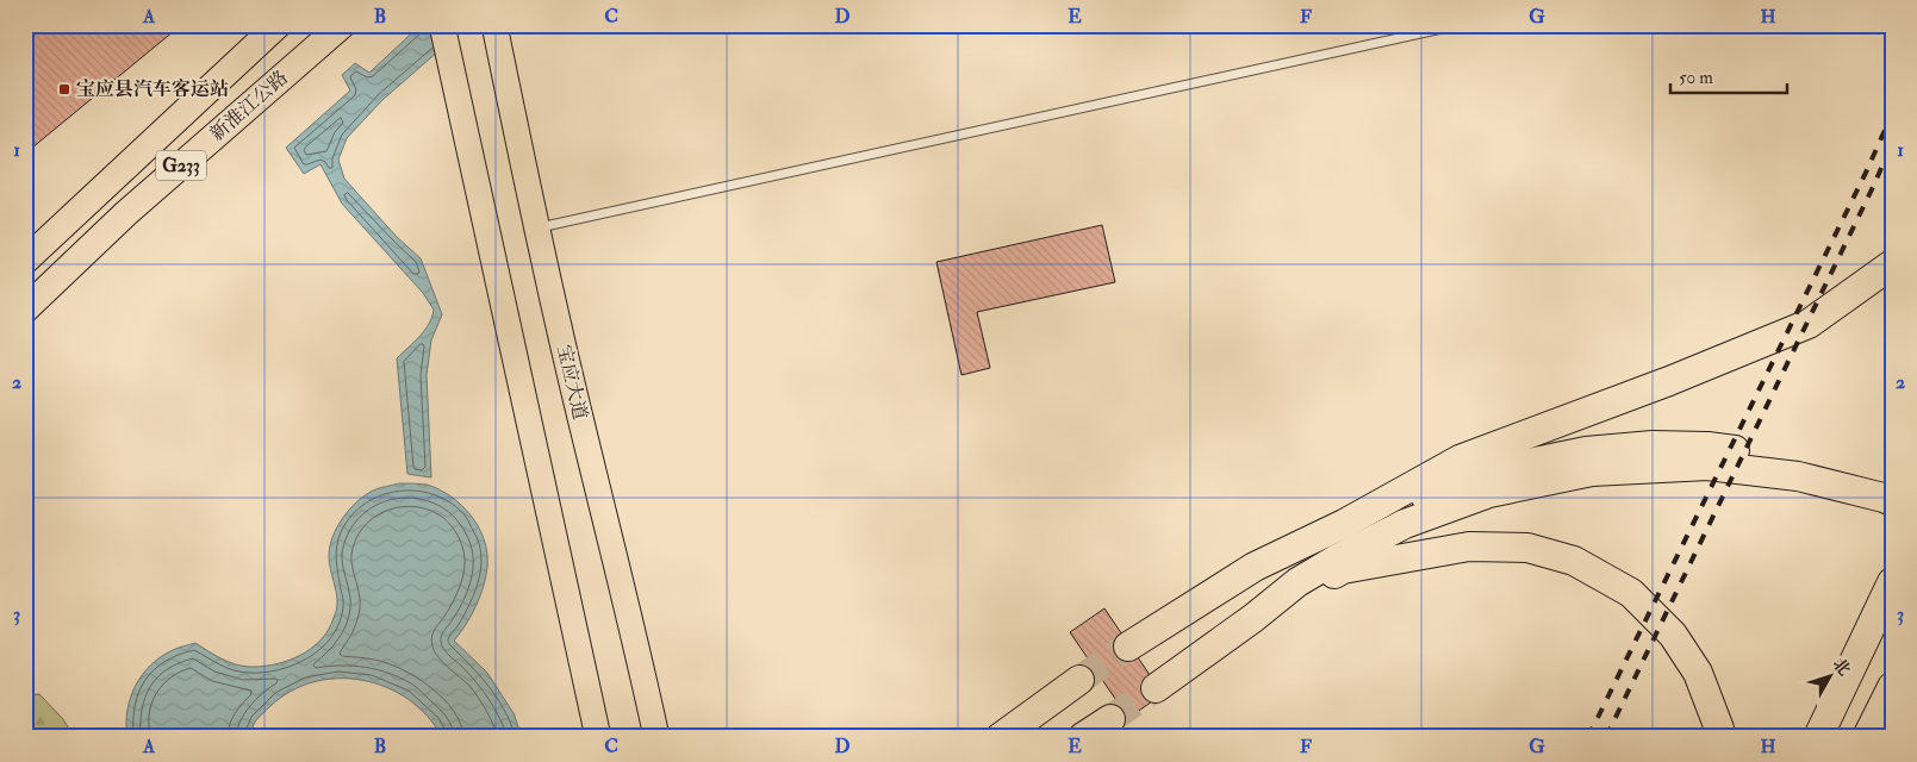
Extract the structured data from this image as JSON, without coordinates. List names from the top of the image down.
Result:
{
  "streets": {
    "highway": ["新淮江公路", "G233"],
    "main road": ["宝应大道"]
  },
  "places": {
    "transit": ["宝应县汽车客运站"]
  },
  "scale_bar": "50 m",
  "north": "top right",
  "grid": {
    "columns": [
      "A",
      "B",
      "C",
      "D",
      "E",
      "F",
      "G",
      "H"
    ],
    "rows": ["1", "2", "3"]
  }
}
